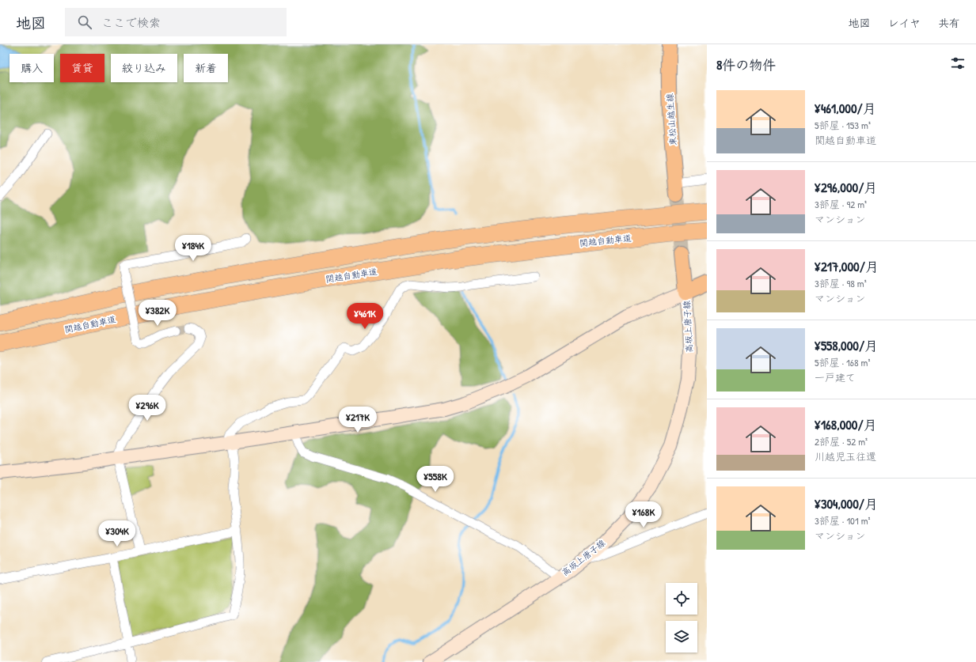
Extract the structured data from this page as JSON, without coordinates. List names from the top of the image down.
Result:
{
  "streets": {
    "highway": ["関越自動車道"],
    "main road": ["東松山越生線"],
    "street": ["高坂上唐子線"]
  },
  "page": {
    "header": "地図",
    "search": "ここで検索",
    "nav": ["地図", "レイヤ", "共有"],
    "heading": "8件の物件",
    "chip": [
      "購入",
      "賃貸",
      "絞り込み",
      "新着"
    ],
    "list": [
      {
        "name": "¥461,000/月",
        "note": "5部屋 · 153 m² · 関越自動車道"
      },
      {
        "name": "¥296,000/月",
        "note": "3部屋 · 92 m² · マンション"
      },
      {
        "name": "¥217,000/月",
        "note": "3部屋 · 98 m² · マンション"
      },
      {
        "name": "¥558,000/月",
        "note": "5部屋 · 168 m² · 一戸建て"
      },
      {
        "name": "¥168,000/月",
        "note": "2部屋 · 52 m² · 川越児玉往還"
      },
      {
        "name": "¥304,000/月",
        "note": "3部屋 · 101 m² · マンション"
      }
    ],
    "price": [
      "¥184K",
      "¥382K",
      "¥461K",
      "¥296K",
      "¥217K",
      "¥558K",
      "¥168K",
      "¥304K"
    ]
  }
}
